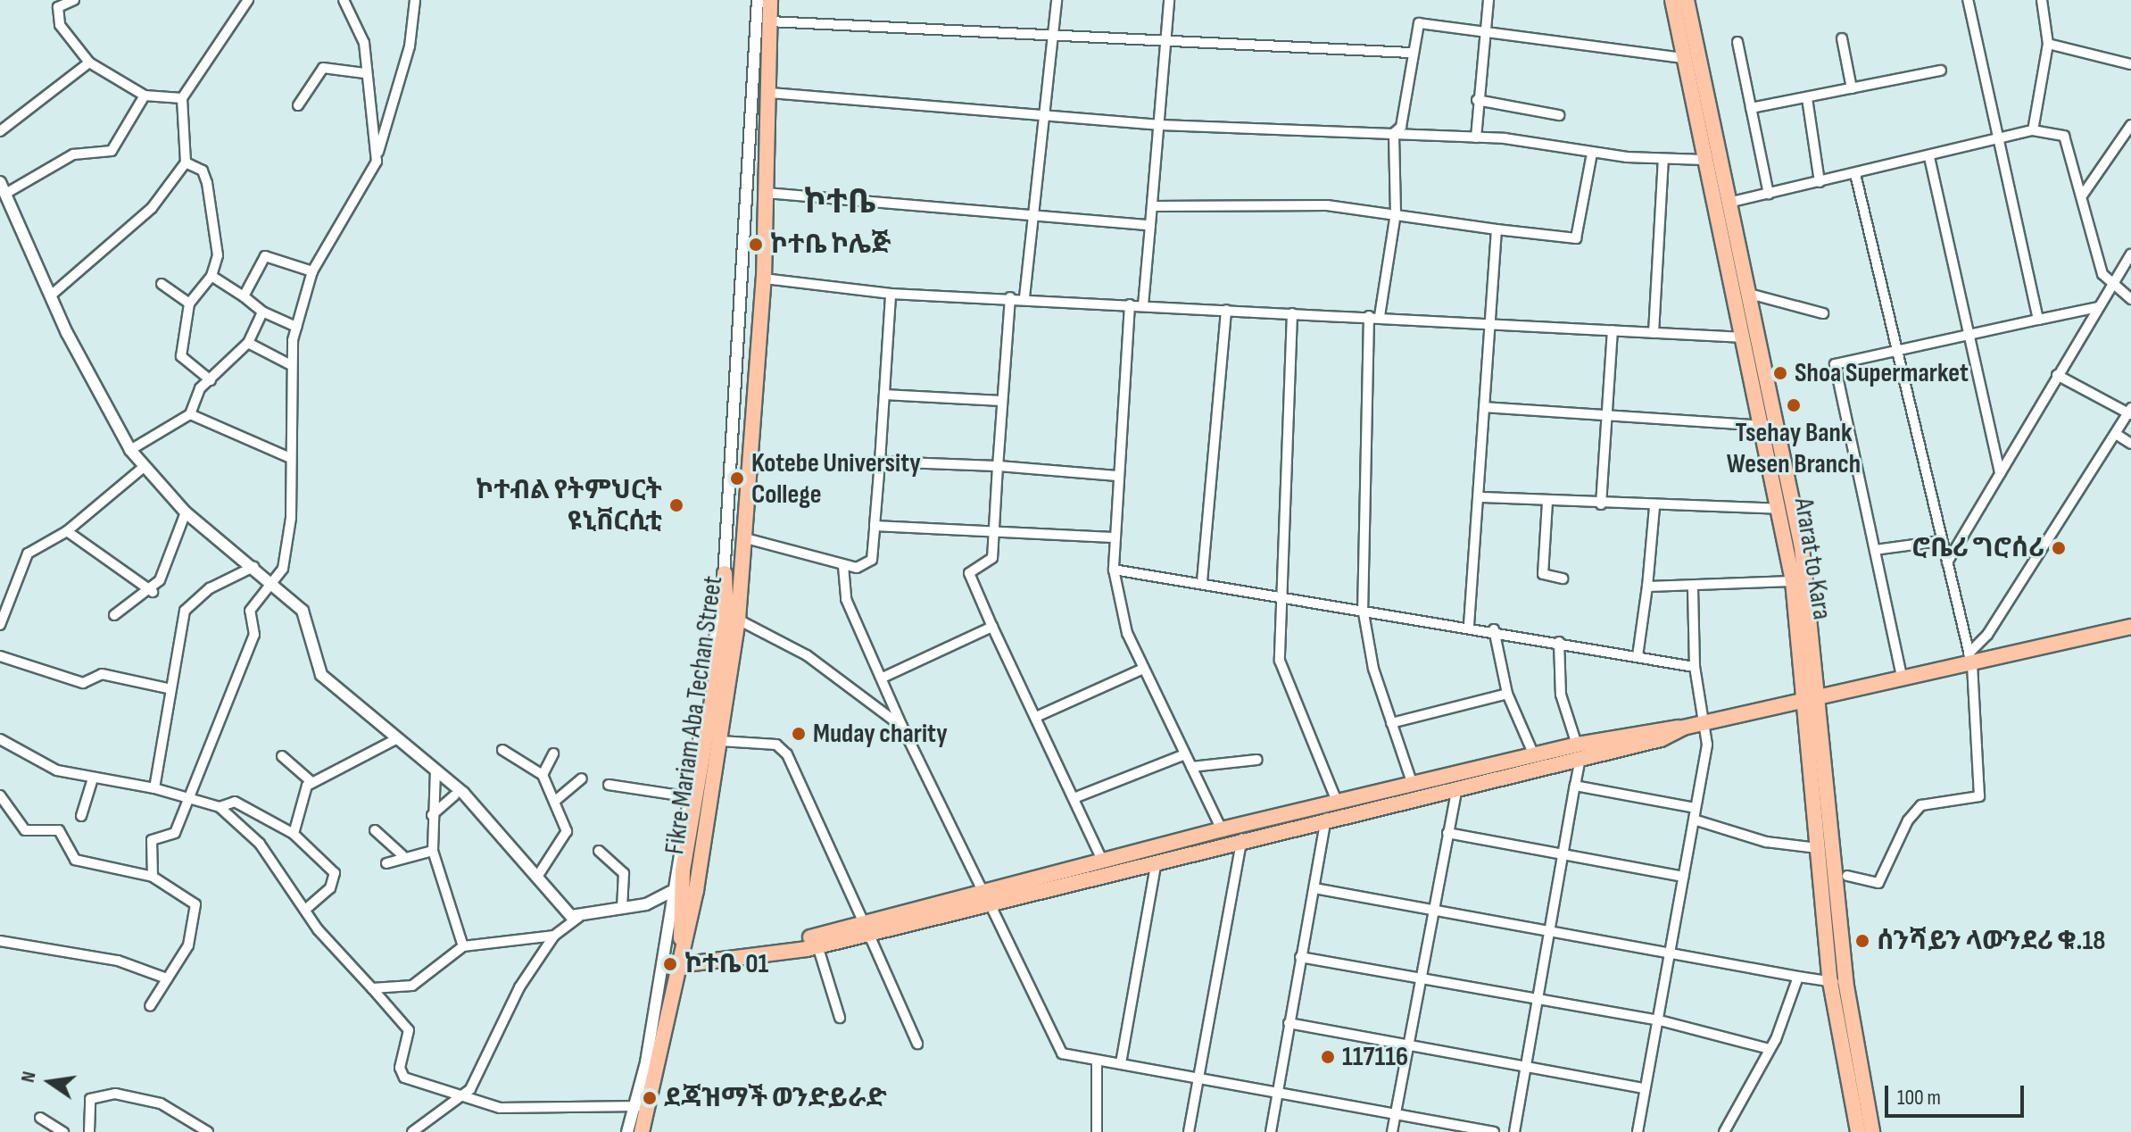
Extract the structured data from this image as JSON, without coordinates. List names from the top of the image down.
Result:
{
  "streets": {
    "main road": ["Ararat to Kara", "Fikre Mariam Aba Techan Street"]
  },
  "districts": ["ኮተቤ"],
  "places": [
    "ኮተቤ ኮሌጅ",
    "Shoa Supermarket",
    "Tsehay Bank Wesen Branch",
    "Kotebe University College",
    "ኮተብል የትምህርት ዩኒቨርሲቲ",
    "ሮቤሪ ግሮሰሪ",
    "Muday charity",
    "ሰንሻይን ላውንደሪ ቁ.18",
    "ኮተቤ 01",
    "117116",
    "ደጃዝማች ወንድይራድ"
  ],
  "scale_bar": "100 m",
  "north": "left"
}
